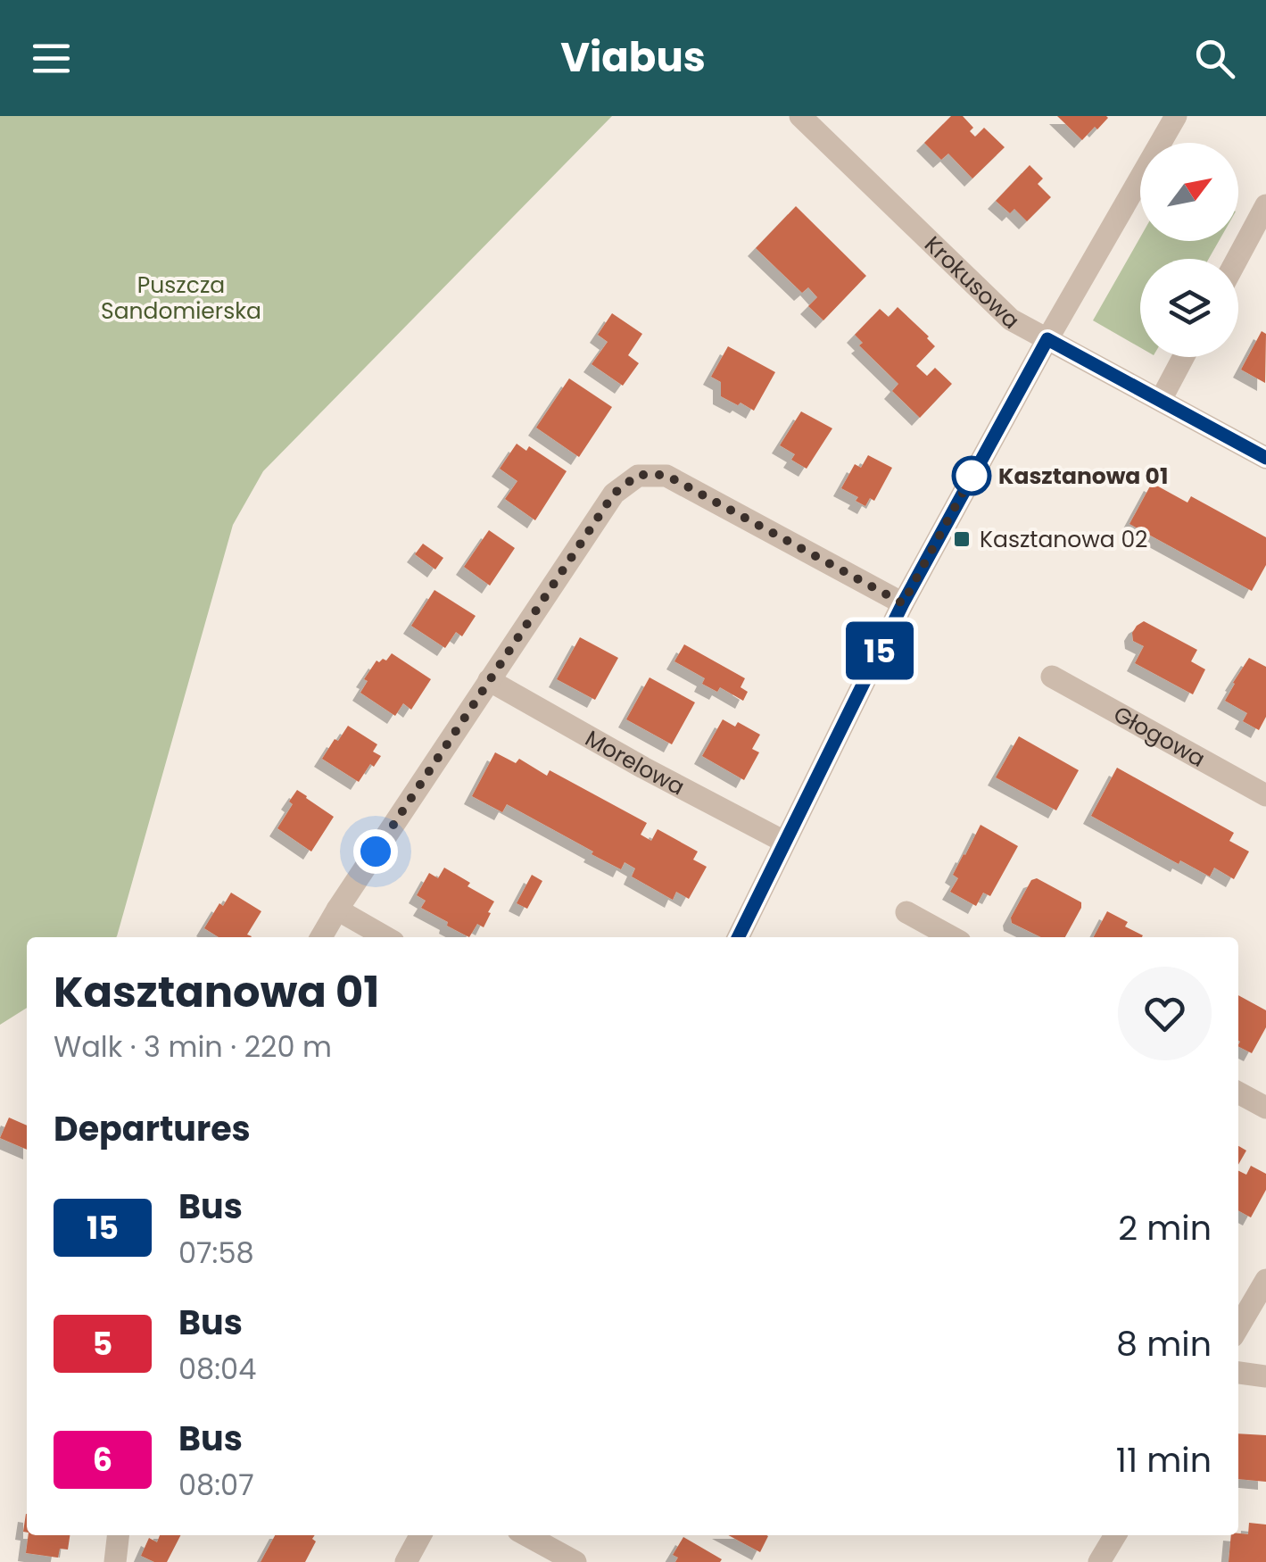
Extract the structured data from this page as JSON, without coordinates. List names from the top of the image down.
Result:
{
  "streets": {
    "street": ["Krokusowa", "Głogowa", "Morelowa"]
  },
  "parks": ["Puszcza Sandomierska"],
  "places": {
    "other": ["Kasztanowa 01"],
    "transit": ["Kasztanowa 02"]
  },
  "lines": ["bus line 15"],
  "north": "top right",
  "page": {
    "header": "Viabus",
    "on_map": "15",
    "heading": [
      ["Kasztanowa 01", "Walk · 3 min · 220 m"],
      "Departures"
    ],
    "list": [
      {
        "mark": "15",
        "name": "Bus",
        "note": "07:58",
        "value": "2 min"
      },
      {
        "mark": "5",
        "name": "Bus",
        "note": "08:04",
        "value": "8 min"
      },
      {
        "mark": "6",
        "name": "Bus",
        "note": "08:07",
        "value": "11 min"
      }
    ]
  }
}
